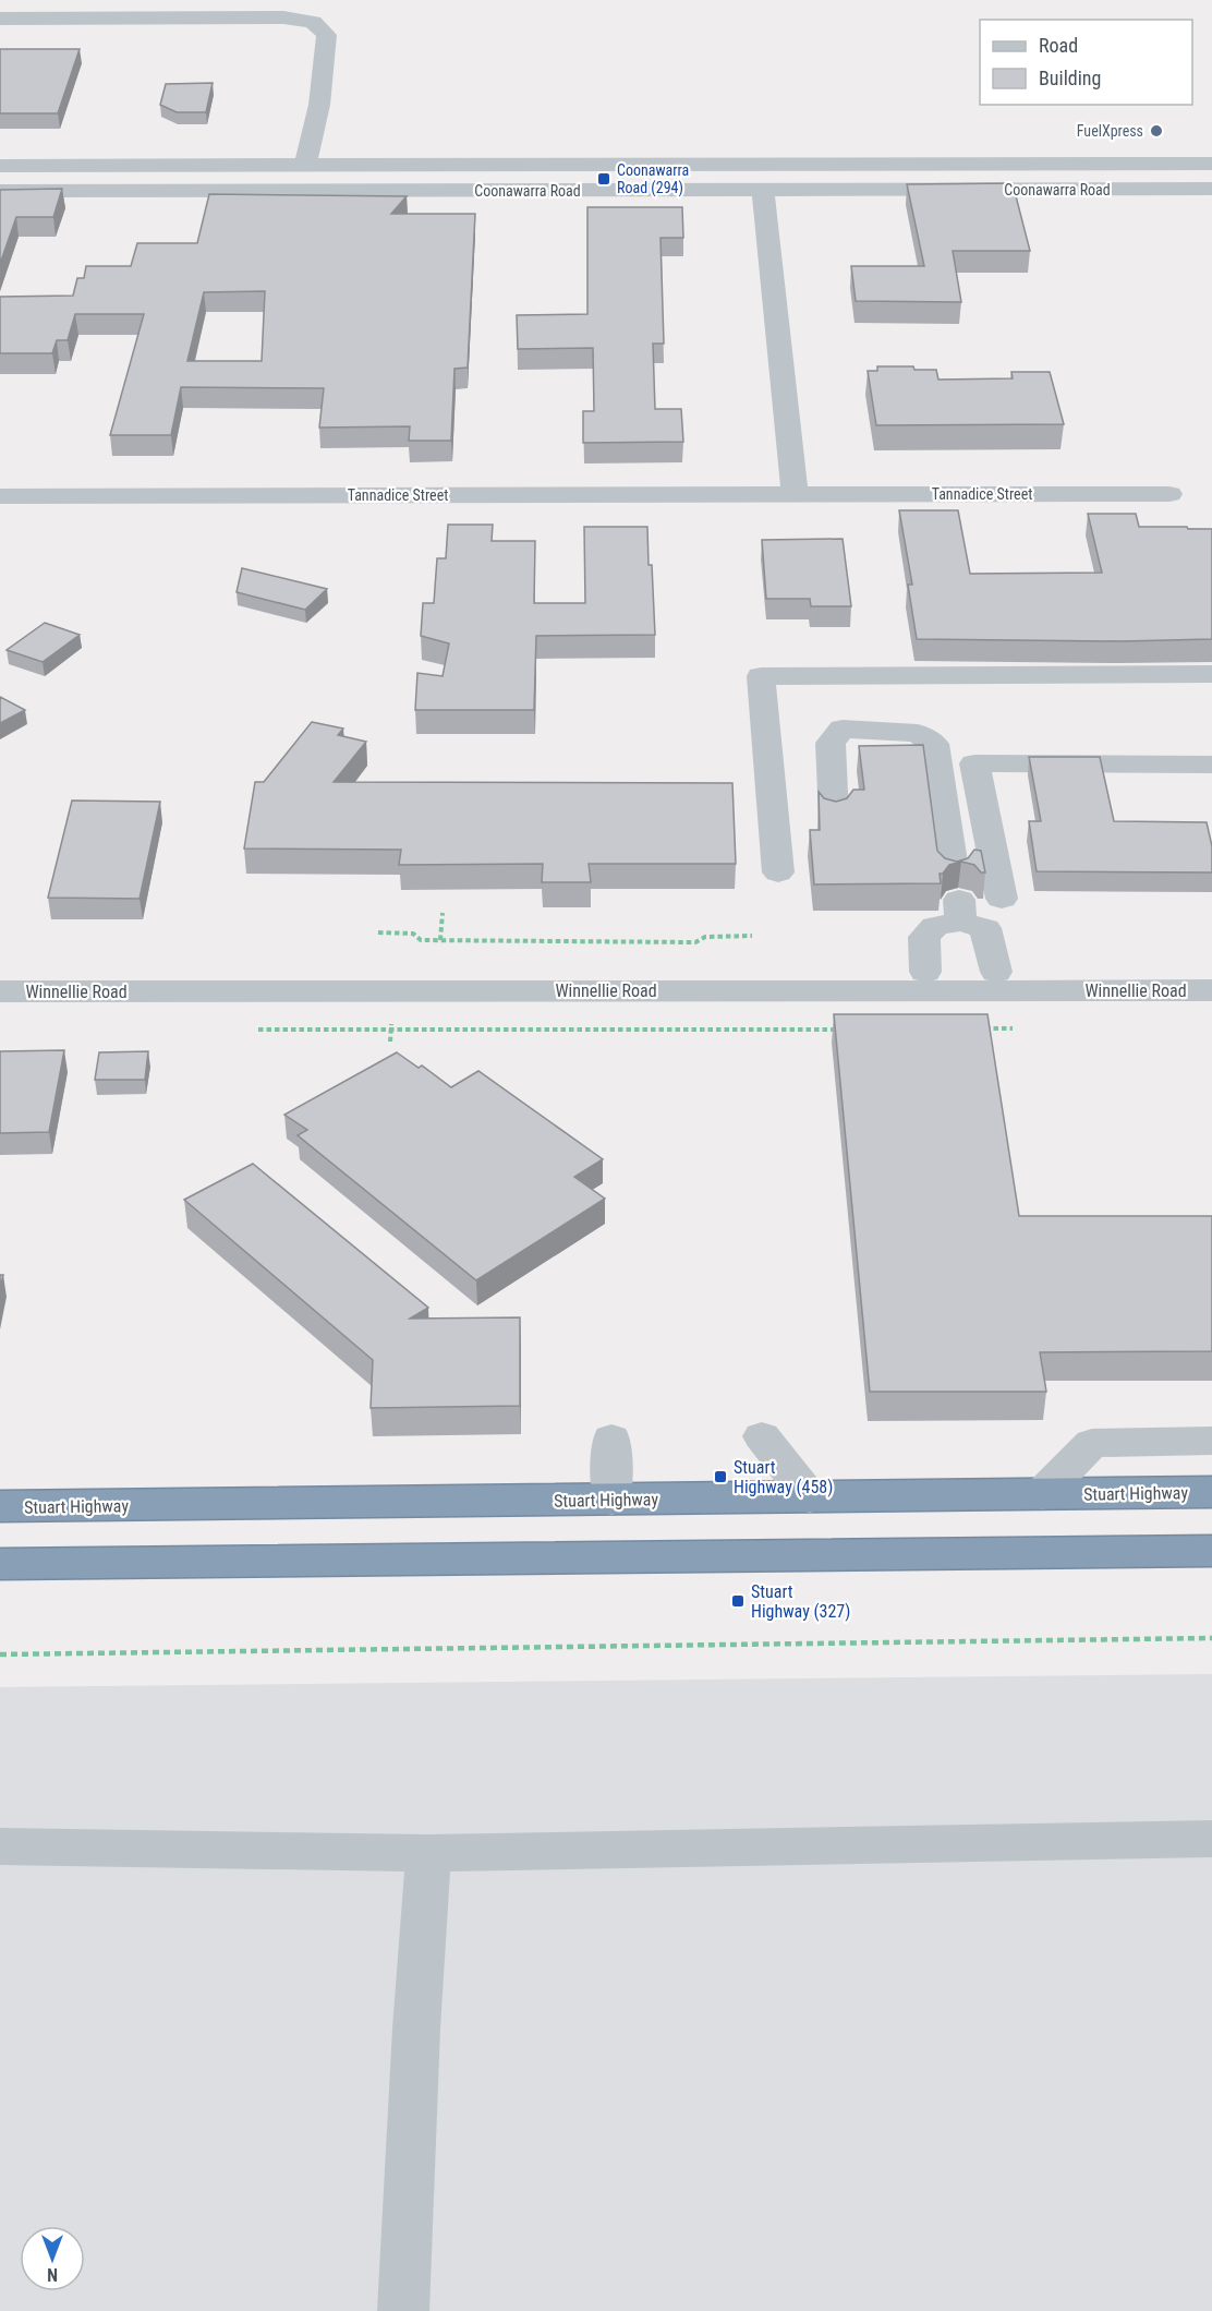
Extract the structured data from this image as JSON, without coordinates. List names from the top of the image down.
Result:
{
  "streets": {
    "highway": ["Stuart Highway"],
    "street": ["Coonawarra Road", "Tannadice Street", "Winnellie Road"]
  },
  "places": {
    "other": ["FuelXpress"],
    "transit": ["Coonawarra Road (294)", "Stuart Highway (458)", "Stuart Highway (327)"]
  },
  "legend": ["Road", "Building"],
  "north": "bottom"
}
